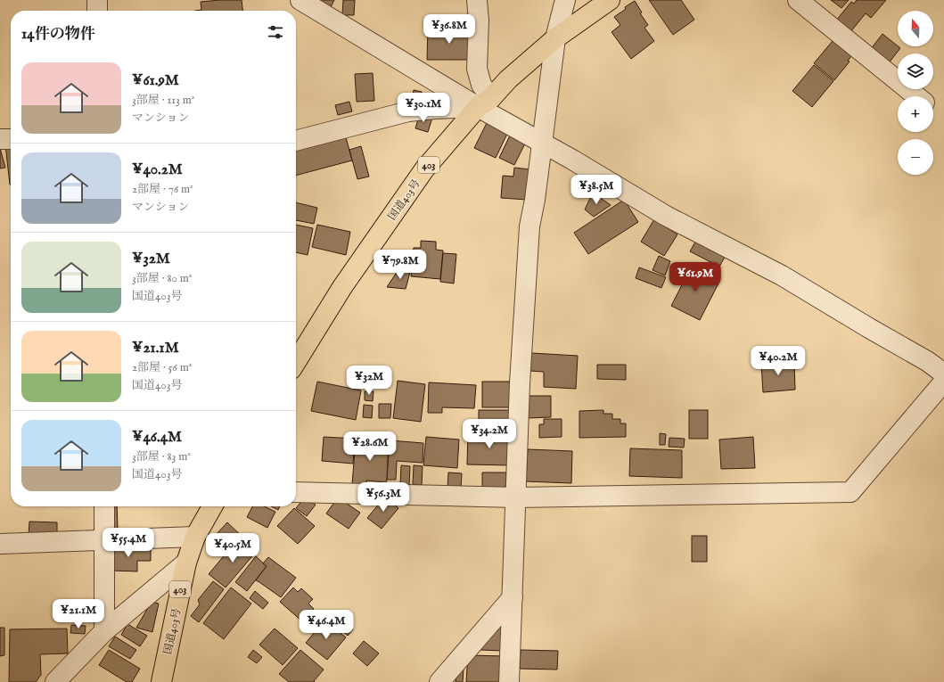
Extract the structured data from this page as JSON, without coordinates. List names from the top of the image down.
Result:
{
  "streets": {
    "highway": ["403", "国道403号"]
  },
  "north": "top",
  "page": {
    "map_buttons": ["+", "−"],
    "heading": "14件の物件",
    "price": [
      "¥36.8M",
      "¥30.1M",
      "¥38.5M",
      "¥79.8M",
      "¥61.9M",
      "¥40.2M",
      "¥32M",
      "¥34.2M",
      "¥28.6M",
      "¥56.3M",
      "¥55.4M",
      "¥40.5M",
      "¥21.1M",
      "¥46.4M"
    ],
    "list": [
      {
        "name": "¥61.9M",
        "note": "3部屋 · 113 m² · マンション"
      },
      {
        "name": "¥40.2M",
        "note": "2部屋 · 76 m² · マンション"
      },
      {
        "name": "¥32M",
        "note": "3部屋 · 80 m² · 国道403号"
      },
      {
        "name": "¥21.1M",
        "note": "2部屋 · 56 m² · 国道403号"
      },
      {
        "name": "¥46.4M",
        "note": "3部屋 · 83 m² · 国道403号"
      }
    ]
  }
}
